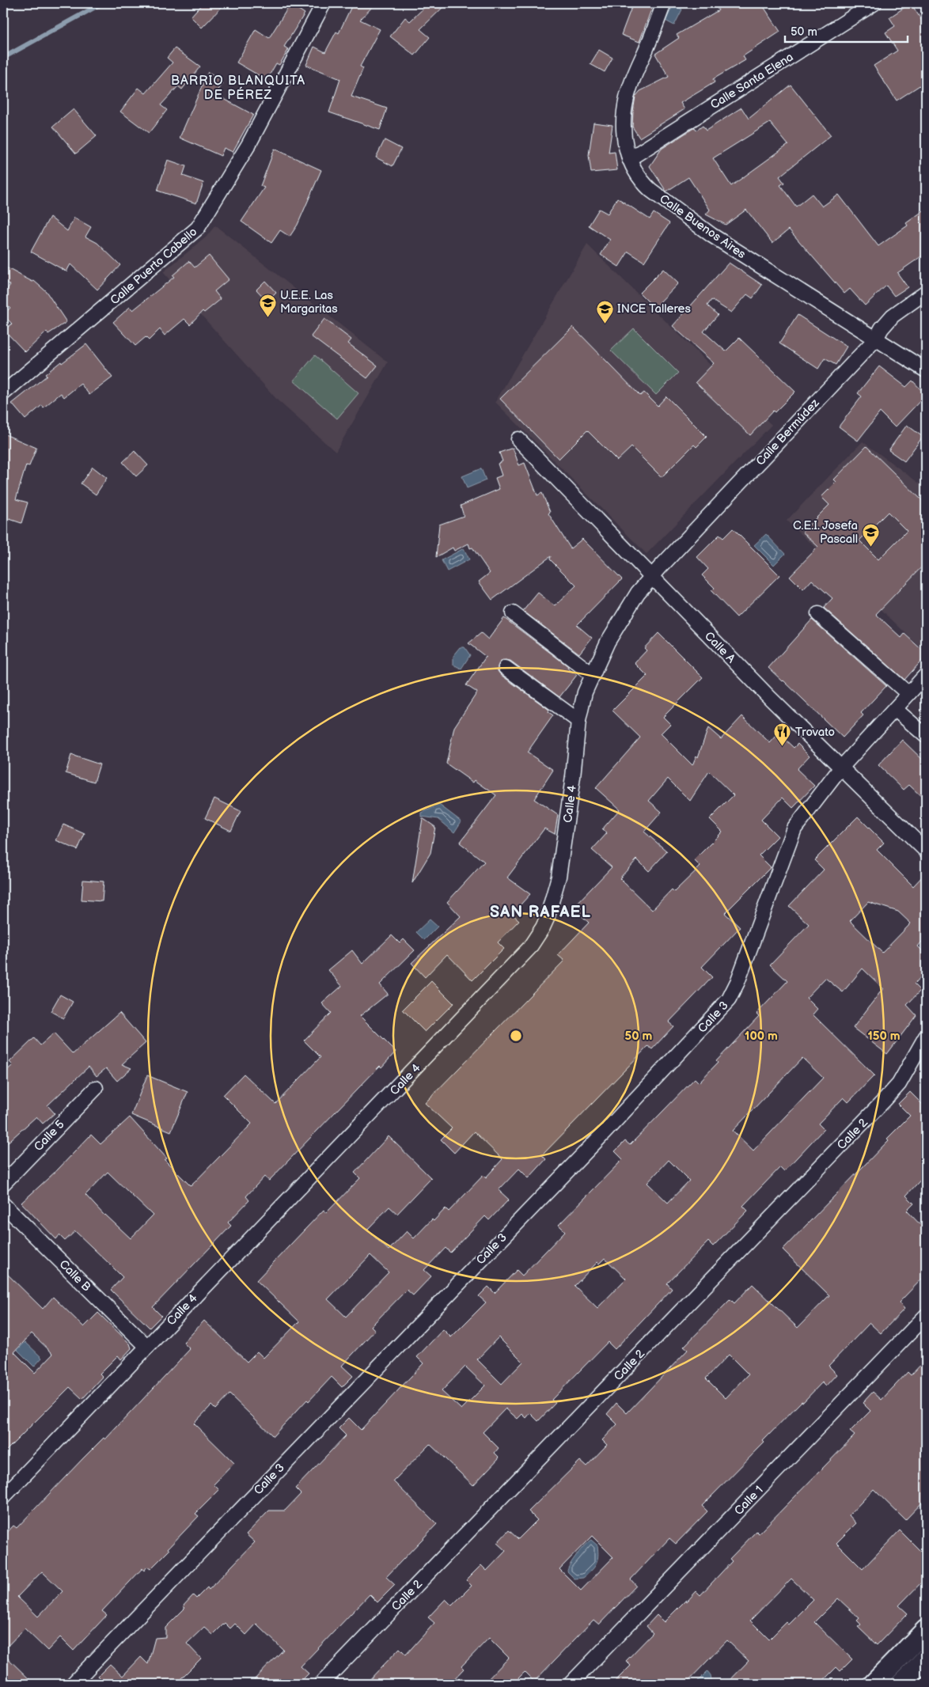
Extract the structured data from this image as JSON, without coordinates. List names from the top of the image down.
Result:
{
  "streets": {
    "street": [
      "Calle Santa Elena",
      "Calle Buenos Aires",
      "Calle Puerto Cabello",
      "Calle Bermúdez",
      "Calle A",
      "Calle 4",
      "Calle 3",
      "Calle 2",
      "Calle 5",
      "Calle B",
      "Calle 1"
    ]
  },
  "crossings": [
    ["Calle Santa Elena", "Calle Buenos Aires"],
    ["Calle Buenos Aires", "Calle Bermúdez"],
    ["Calle Bermúdez", "Calle A"],
    ["Calle Bermúdez", "Calle 4"],
    ["Calle A", "Calle 4"],
    ["Calle A", "Calle 3"],
    ["Calle 4", "Calle B"]
  ],
  "districts": ["BARRIO BLANQUITA DE PÉREZ", "SAN RAFAEL"],
  "places": {
    "school or university": ["U.E.E. Las Margaritas", "INCE Talleres", "C.E.I. Josefa Pascall"],
    "restaurant": ["Trovato"]
  },
  "scale_bar": "50 m",
  "rings": ["50 m", "100 m", "150 m"]
}
